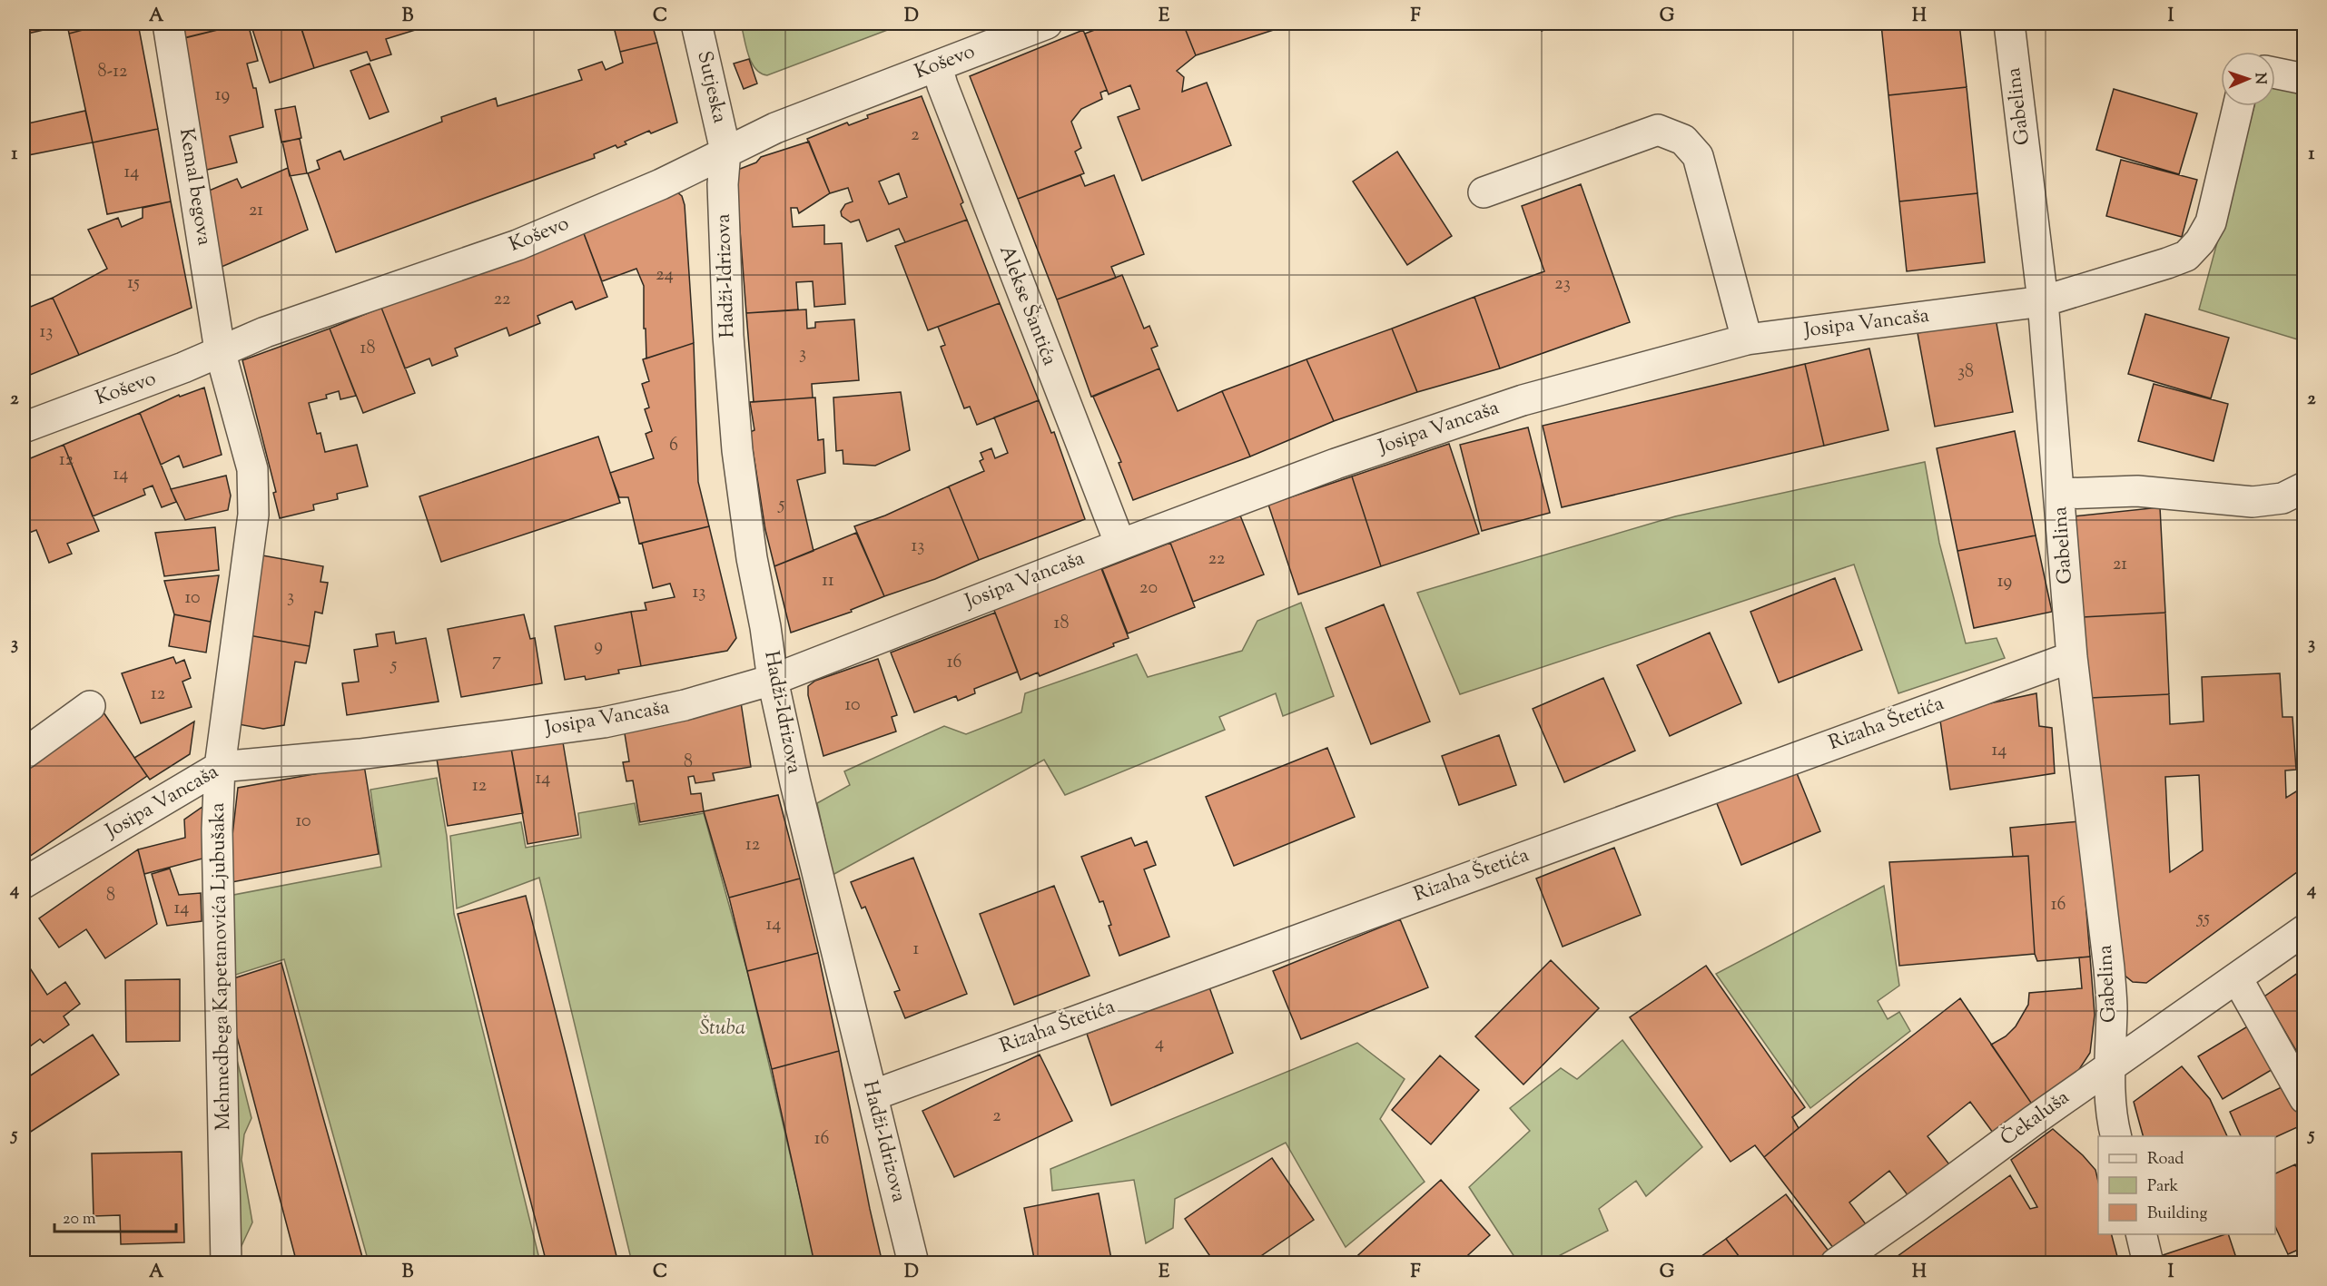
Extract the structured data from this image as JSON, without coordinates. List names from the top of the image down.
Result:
{
  "streets": {
    "street": [
      "Koševo",
      "Sutjeska",
      "Gabelina",
      "Kemal begova",
      "Hadži-Idrizova",
      "Alekse Šantića",
      "Josipa Vancaša",
      "Rizaha Štetića",
      "Mehmedbega Kapetanovića Ljubušaka",
      "Čekaluša"
    ]
  },
  "crossings": [
    ["Koševo", "Sutjeska"],
    ["Koševo", "Kemal begova"],
    ["Koševo", "Hadži-Idrizova"],
    ["Koševo", "Alekse Šantića"],
    ["Koševo", "Mehmedbega Kapetanovića Ljubušaka"],
    ["Sutjeska", "Hadži-Idrizova"],
    ["Gabelina", "Josipa Vancaša"],
    ["Gabelina", "Rizaha Štetića"],
    ["Gabelina", "Čekaluša"],
    ["Kemal begova", "Mehmedbega Kapetanovića Ljubušaka"],
    ["Hadži-Idrizova", "Josipa Vancaša"],
    ["Hadži-Idrizova", "Rizaha Štetića"],
    ["Alekse Šantića", "Josipa Vancaša"],
    ["Josipa Vancaša", "Mehmedbega Kapetanovića Ljubušaka"]
  ],
  "parks": ["Štuba"],
  "house_numbers": [
    "8-12",
    "19",
    "2",
    "14",
    "21",
    "24",
    "15",
    "23",
    "22",
    "13",
    "18",
    "3",
    "38",
    "6",
    "12",
    "14",
    "5",
    "13",
    "22",
    "21",
    "11",
    "19",
    "20",
    "13",
    "3",
    "10",
    "18",
    "9",
    "7",
    "16",
    "5",
    "12",
    "10",
    "14",
    "8",
    "14",
    "12",
    "10",
    "12",
    "8",
    "16",
    "14",
    "55",
    "14",
    "1",
    "4",
    "2",
    "16"
  ],
  "legend": ["Road", "Park", "Building"],
  "scale_bar": "20 m",
  "north": "right",
  "grid": {
    "columns": [
      "A",
      "B",
      "C",
      "D",
      "E",
      "F",
      "G",
      "H",
      "I"
    ],
    "rows": [
      "1",
      "2",
      "3",
      "4",
      "5"
    ]
  }
}
